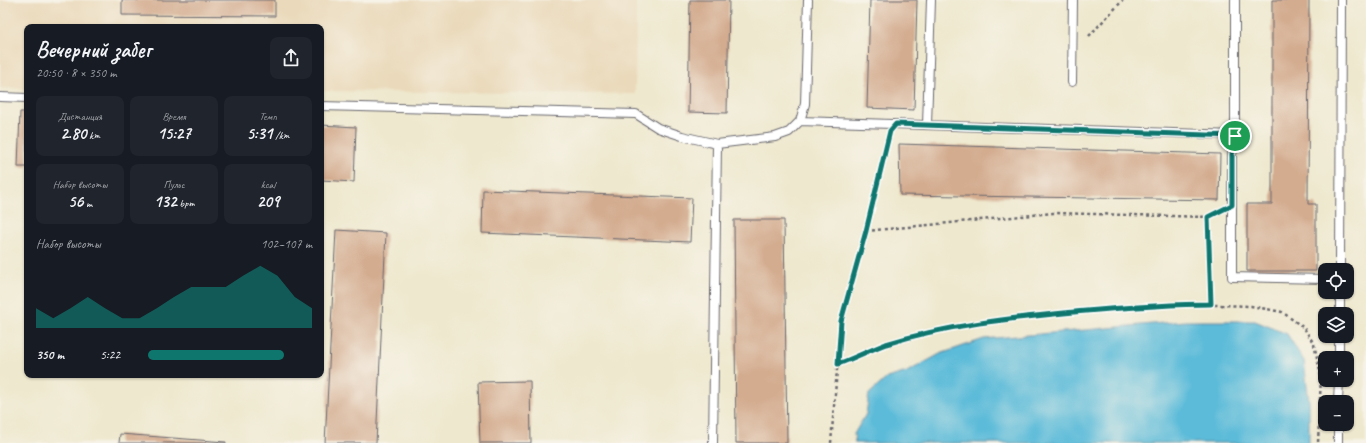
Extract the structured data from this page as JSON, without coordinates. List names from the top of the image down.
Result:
{
  "page": {
    "heading": ["Вечерний забег", "20:50 · 8 × 350 m"],
    "stats": [
      ["Дистанция", "2.80 km"],
      ["Время", "15:27"],
      ["Темп", "5:31 /km"],
      ["Набор высоты", "56 m"],
      ["Пульс", "132 bpm"],
      ["kcal", "209"]
    ],
    "chart": ["Набор высоты", "102–107 m"],
    "map_buttons": ["+", "−"],
    "list": [
      {
        "name": "350 m",
        "note": "5:22"
      }
    ]
  }
}
